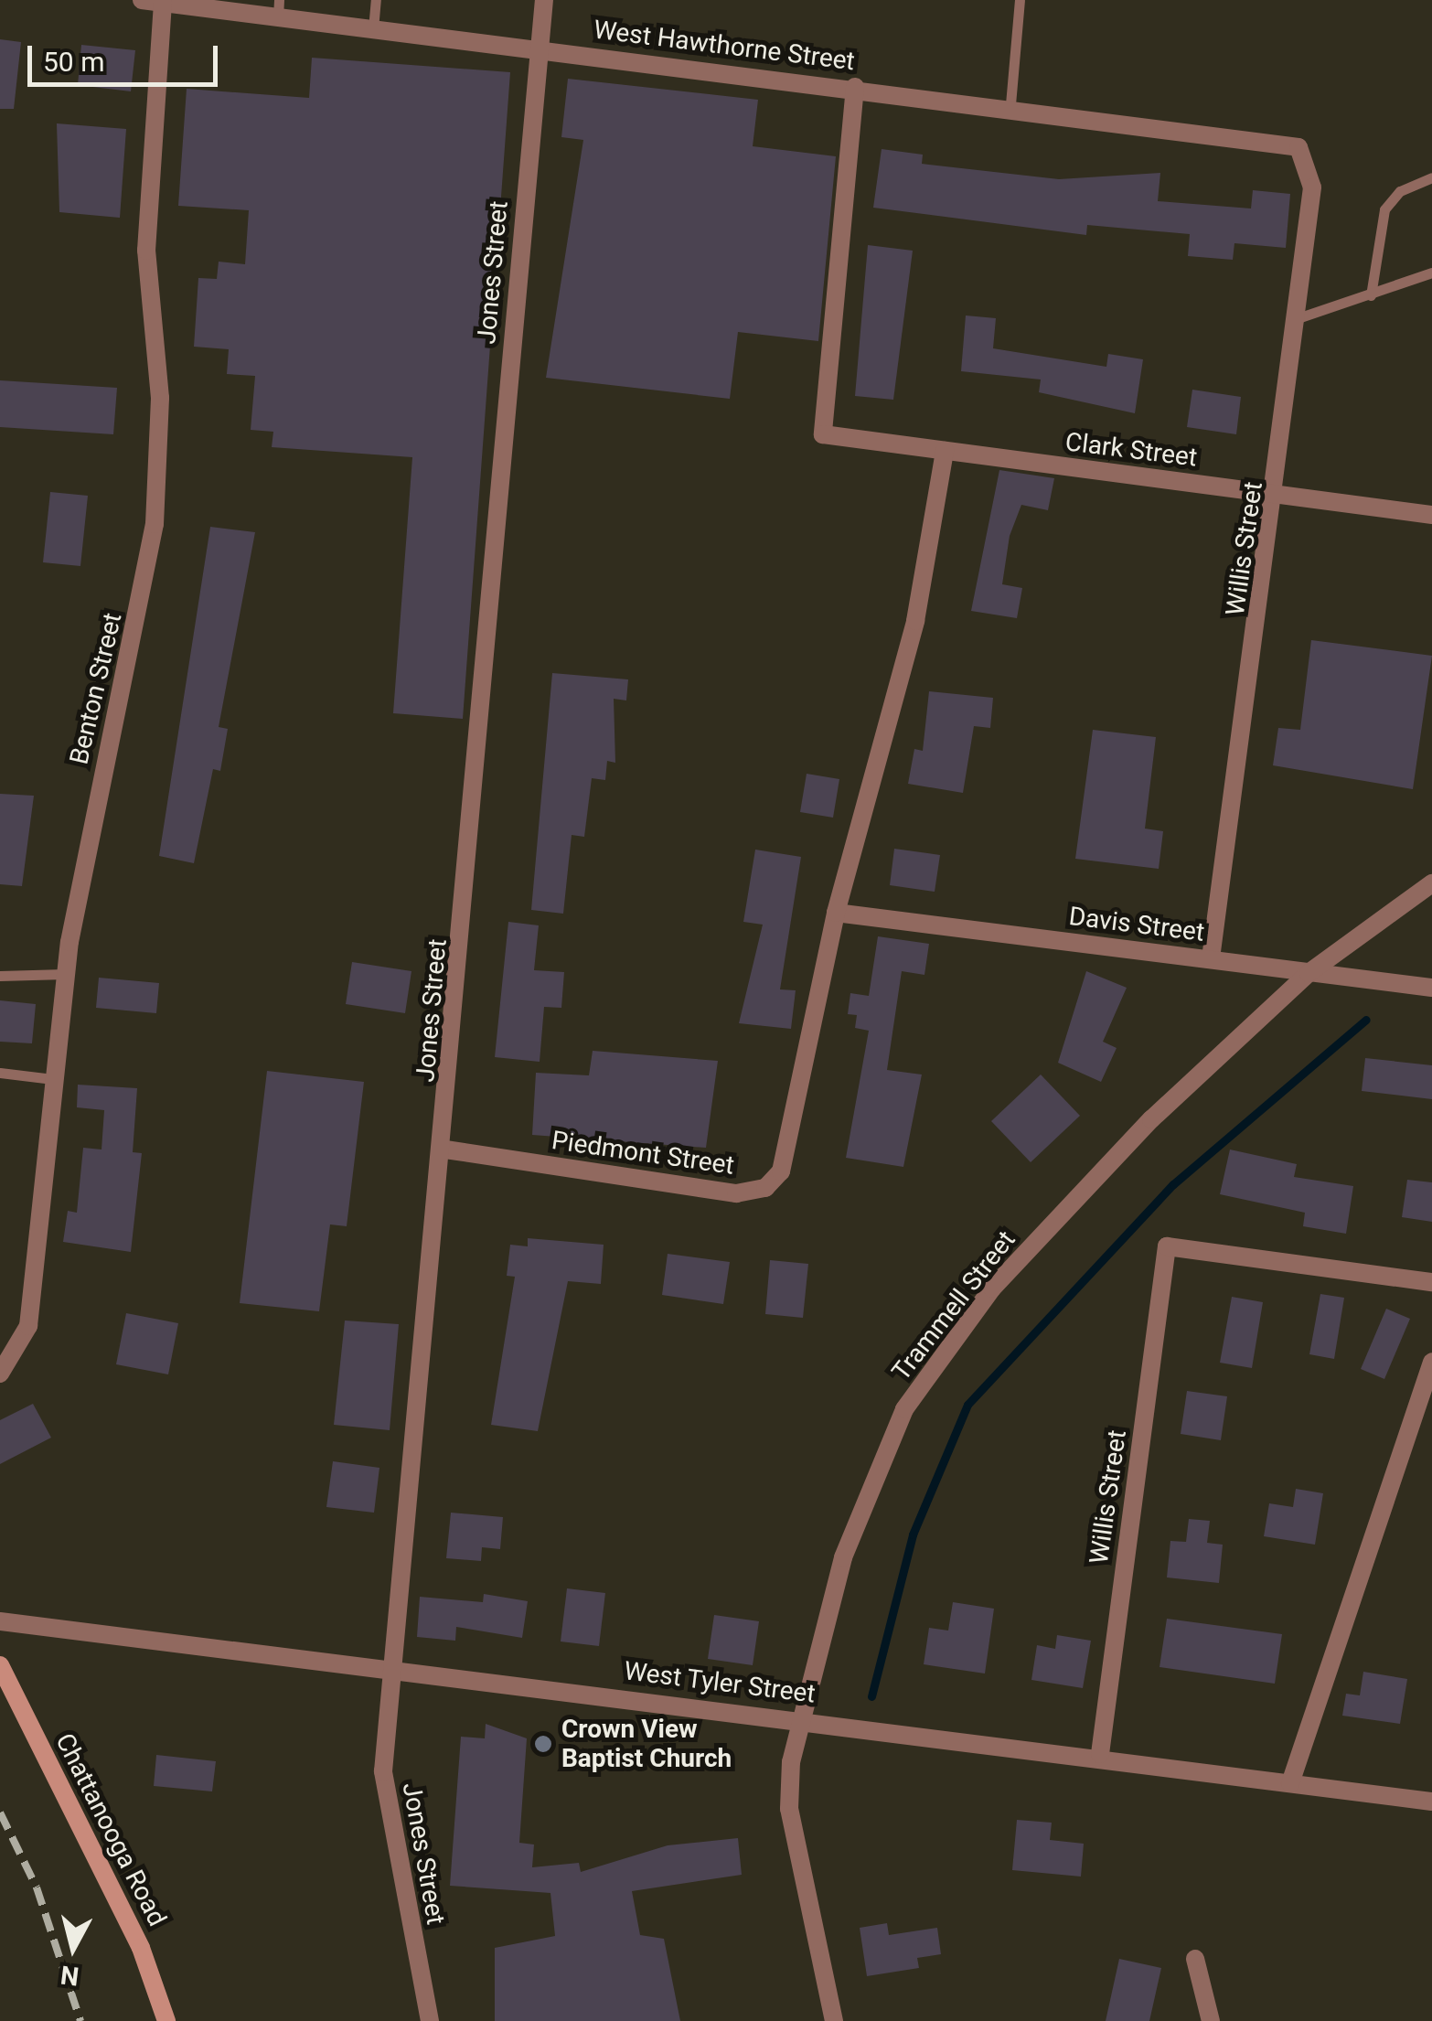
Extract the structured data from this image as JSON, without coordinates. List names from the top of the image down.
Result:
{
  "streets": {
    "main road": ["Chattanooga Road"],
    "street": [
      "West Hawthorne Street",
      "Jones Street",
      "Clark Street",
      "Willis Street",
      "Benton Street",
      "Davis Street",
      "Piedmont Street",
      "Trammell Street",
      "West Tyler Street"
    ]
  },
  "crossings": [
    ["West Hawthorne Street", "Jones Street"],
    ["West Hawthorne Street", "Clark Street"],
    ["West Hawthorne Street", "Willis Street"],
    ["West Hawthorne Street", "Benton Street"],
    ["Jones Street", "Piedmont Street"],
    ["Jones Street", "West Tyler Street"],
    ["Clark Street", "Willis Street"],
    ["Clark Street", "Piedmont Street"],
    ["Willis Street", "Davis Street"],
    ["Willis Street", "West Tyler Street"],
    ["Davis Street", "Piedmont Street"],
    ["Davis Street", "Trammell Street"],
    ["Trammell Street", "West Tyler Street"]
  ],
  "places": ["Crown View Baptist Church"],
  "scale_bar": "50 m",
  "north": "bottom"
}
